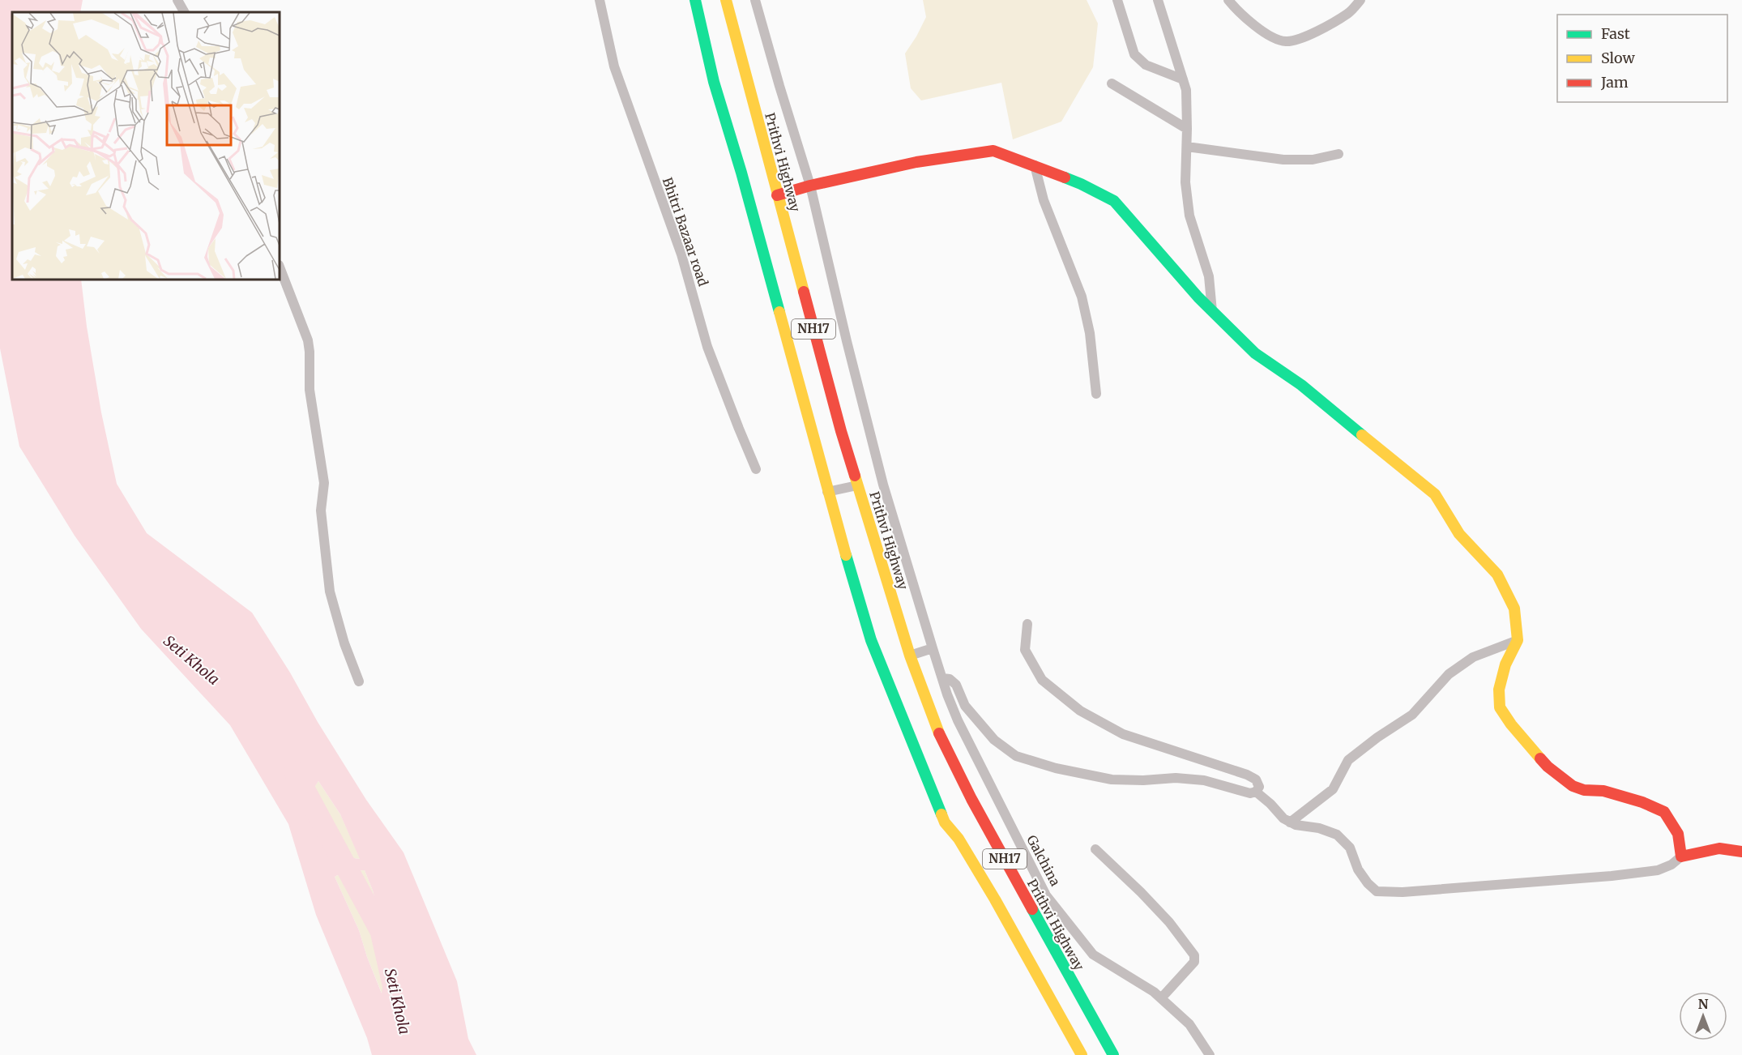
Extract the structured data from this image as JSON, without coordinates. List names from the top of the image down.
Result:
{
  "streets": {
    "main road": ["Prithvi Highway", "NH17"],
    "street": ["Bhitri Bazaar road", "Galchina"]
  },
  "water": ["Seti Khola"],
  "legend": ["Fast", "Slow", "Jam"],
  "north": "top"
}
